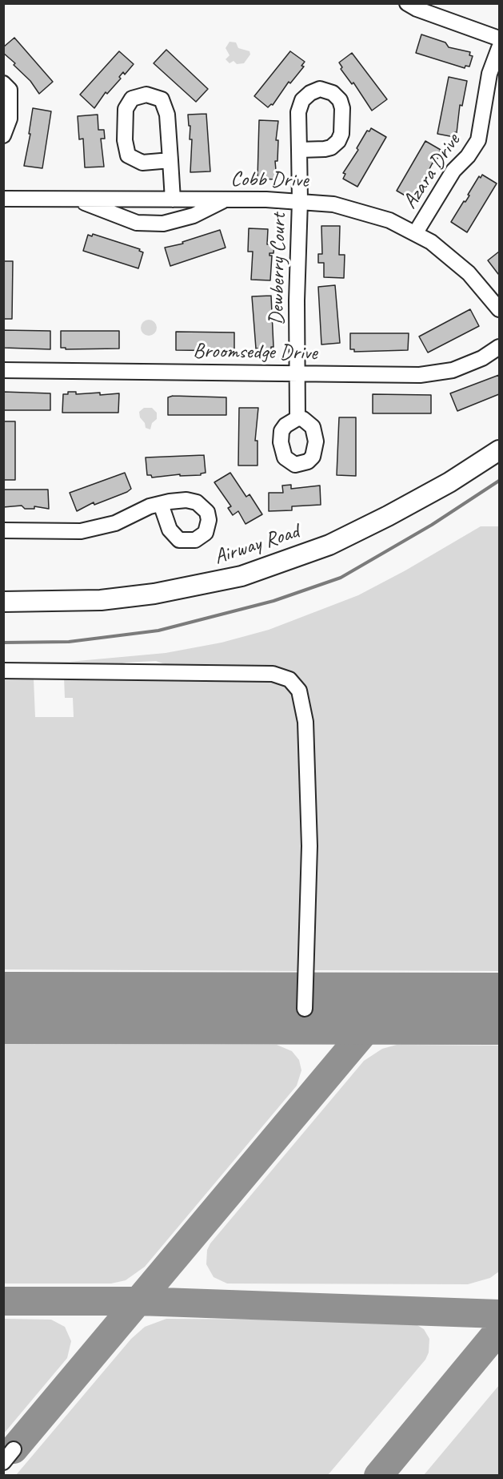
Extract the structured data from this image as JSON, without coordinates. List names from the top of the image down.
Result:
{
  "streets": {
    "main road": ["Airway Road"],
    "street": [
      "Azara Drive",
      "Cobb Drive",
      "Dewberry Court",
      "Broomsedge Drive"
    ]
  },
  "crossings": [
    ["Azara Drive", "Cobb Drive"],
    ["Cobb Drive", "Dewberry Court"],
    ["Dewberry Court", "Broomsedge Drive"]
  ]
}
